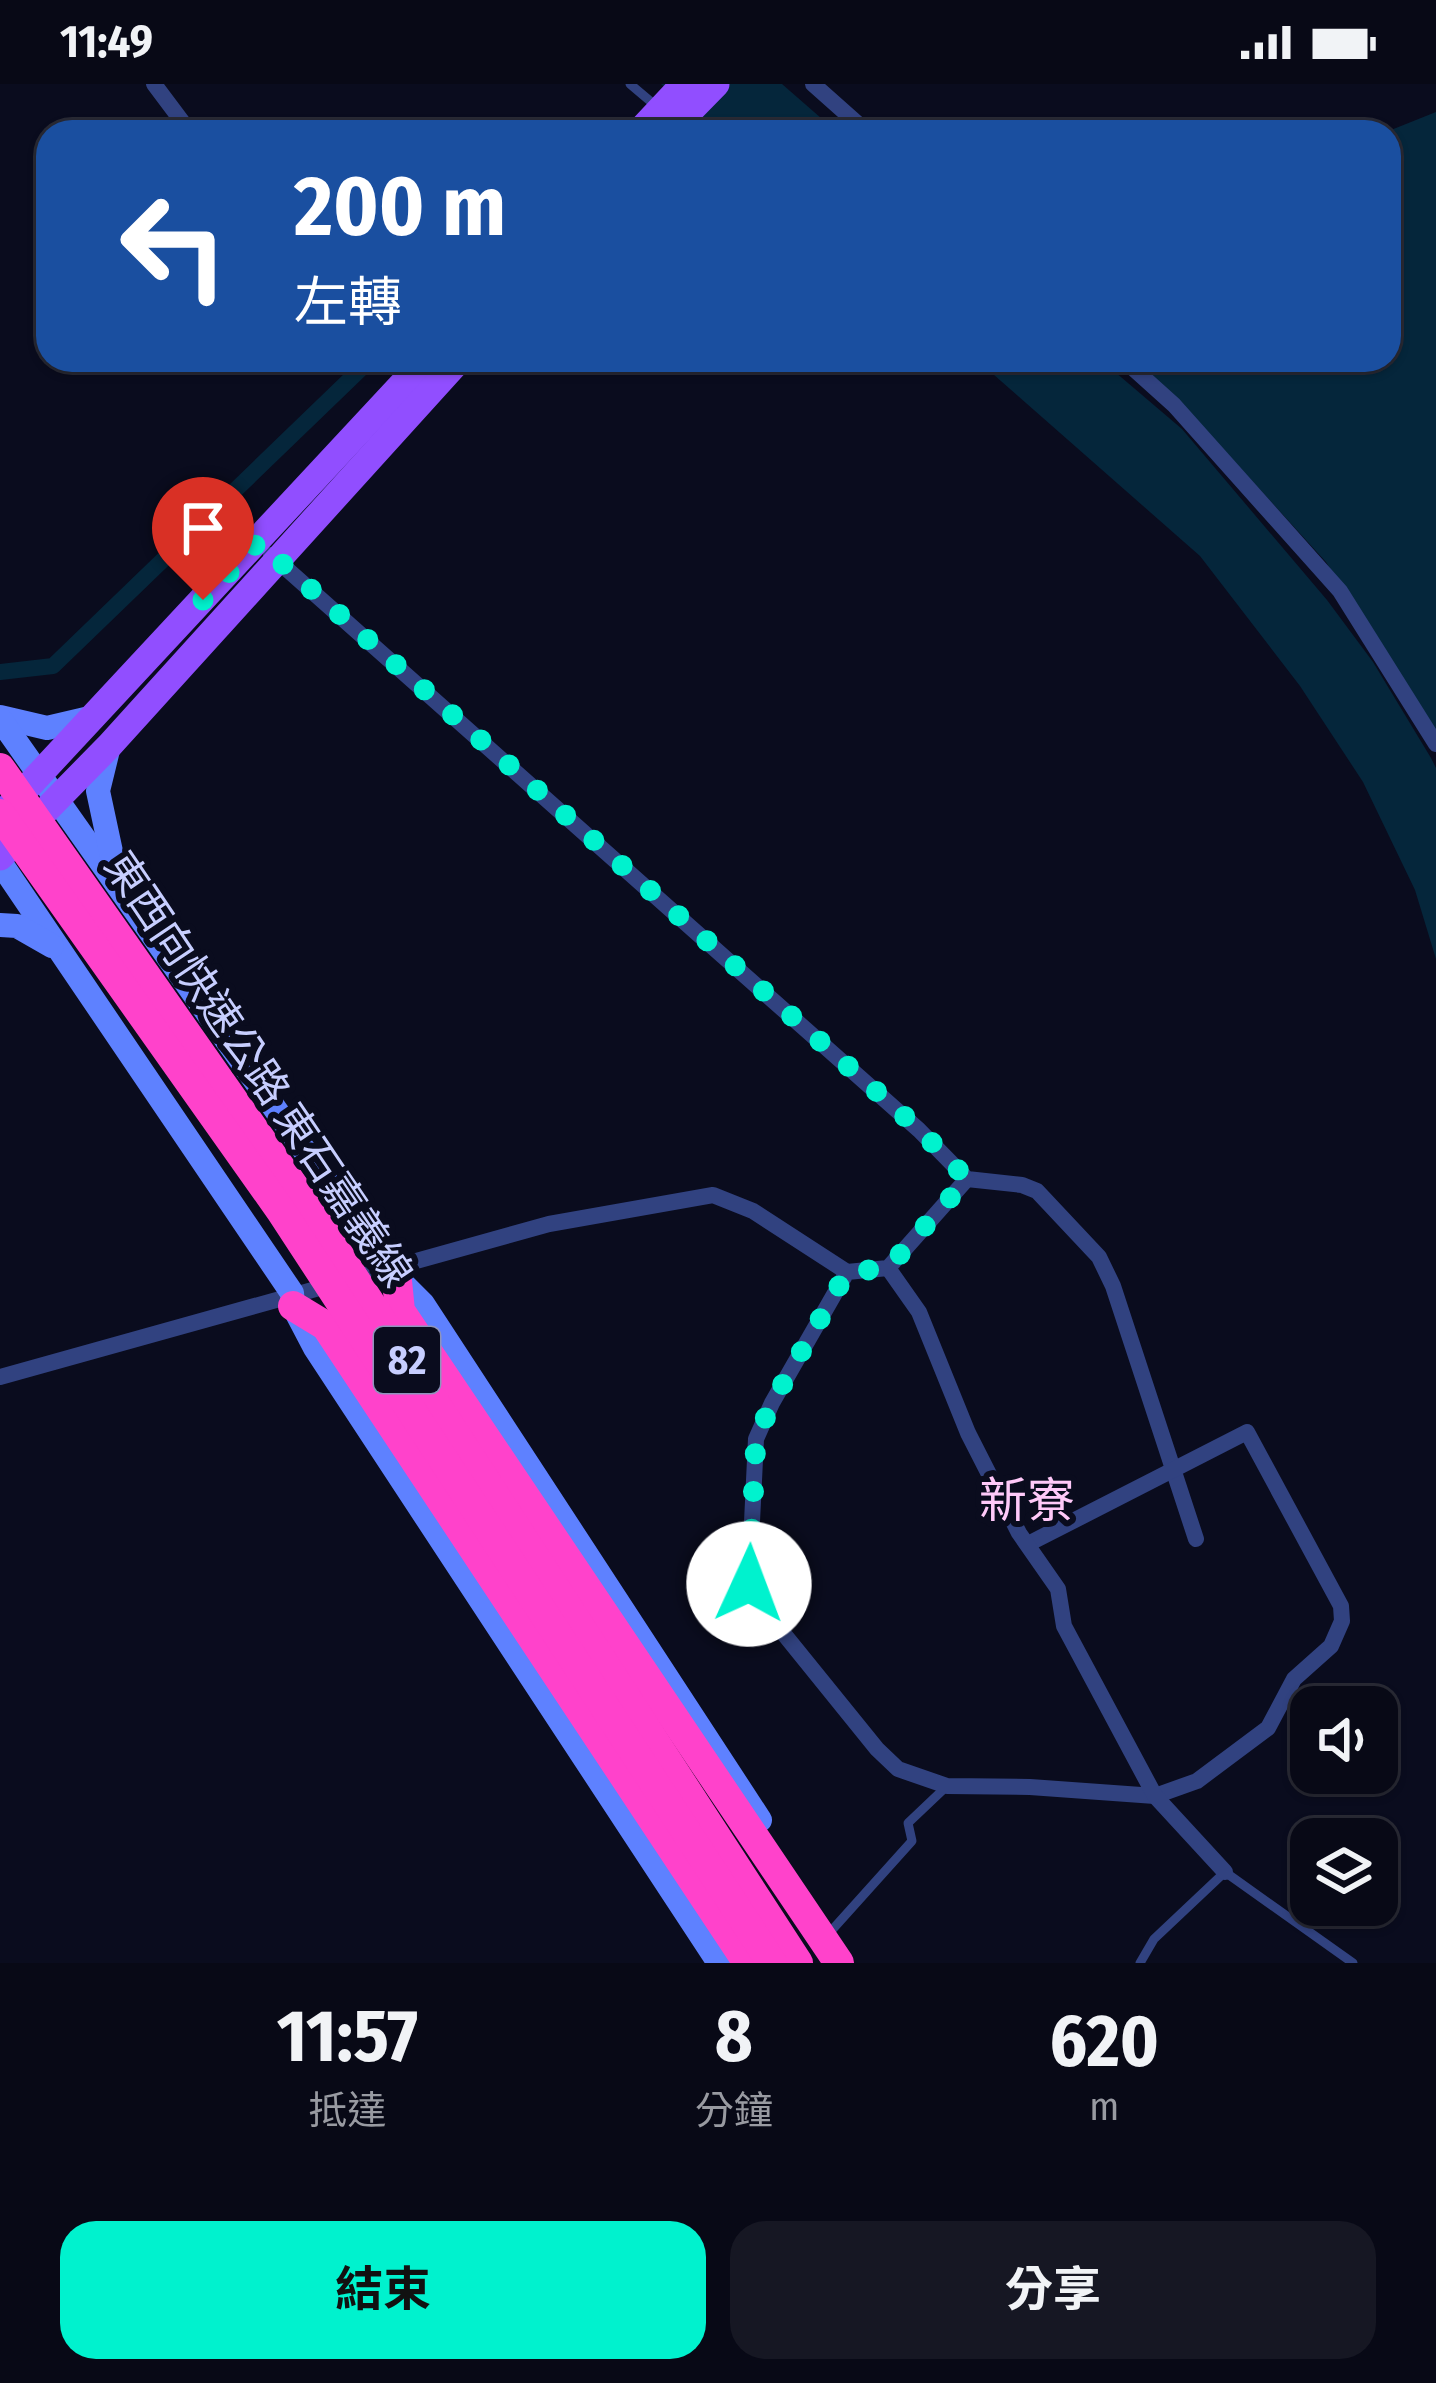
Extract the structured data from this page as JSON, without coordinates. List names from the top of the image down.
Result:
{
  "streets": {
    "highway": ["東西向快速公路 東石嘉義線", "82"]
  },
  "districts": ["新寮"],
  "page": {
    "status": "11:49",
    "turn": ["200 m", "左轉"],
    "eta": [
      "11:57",
      "抵達",
      "8",
      "分鐘",
      "620",
      "m"
    ],
    "buttons": ["結束", "分享"]
  }
}
